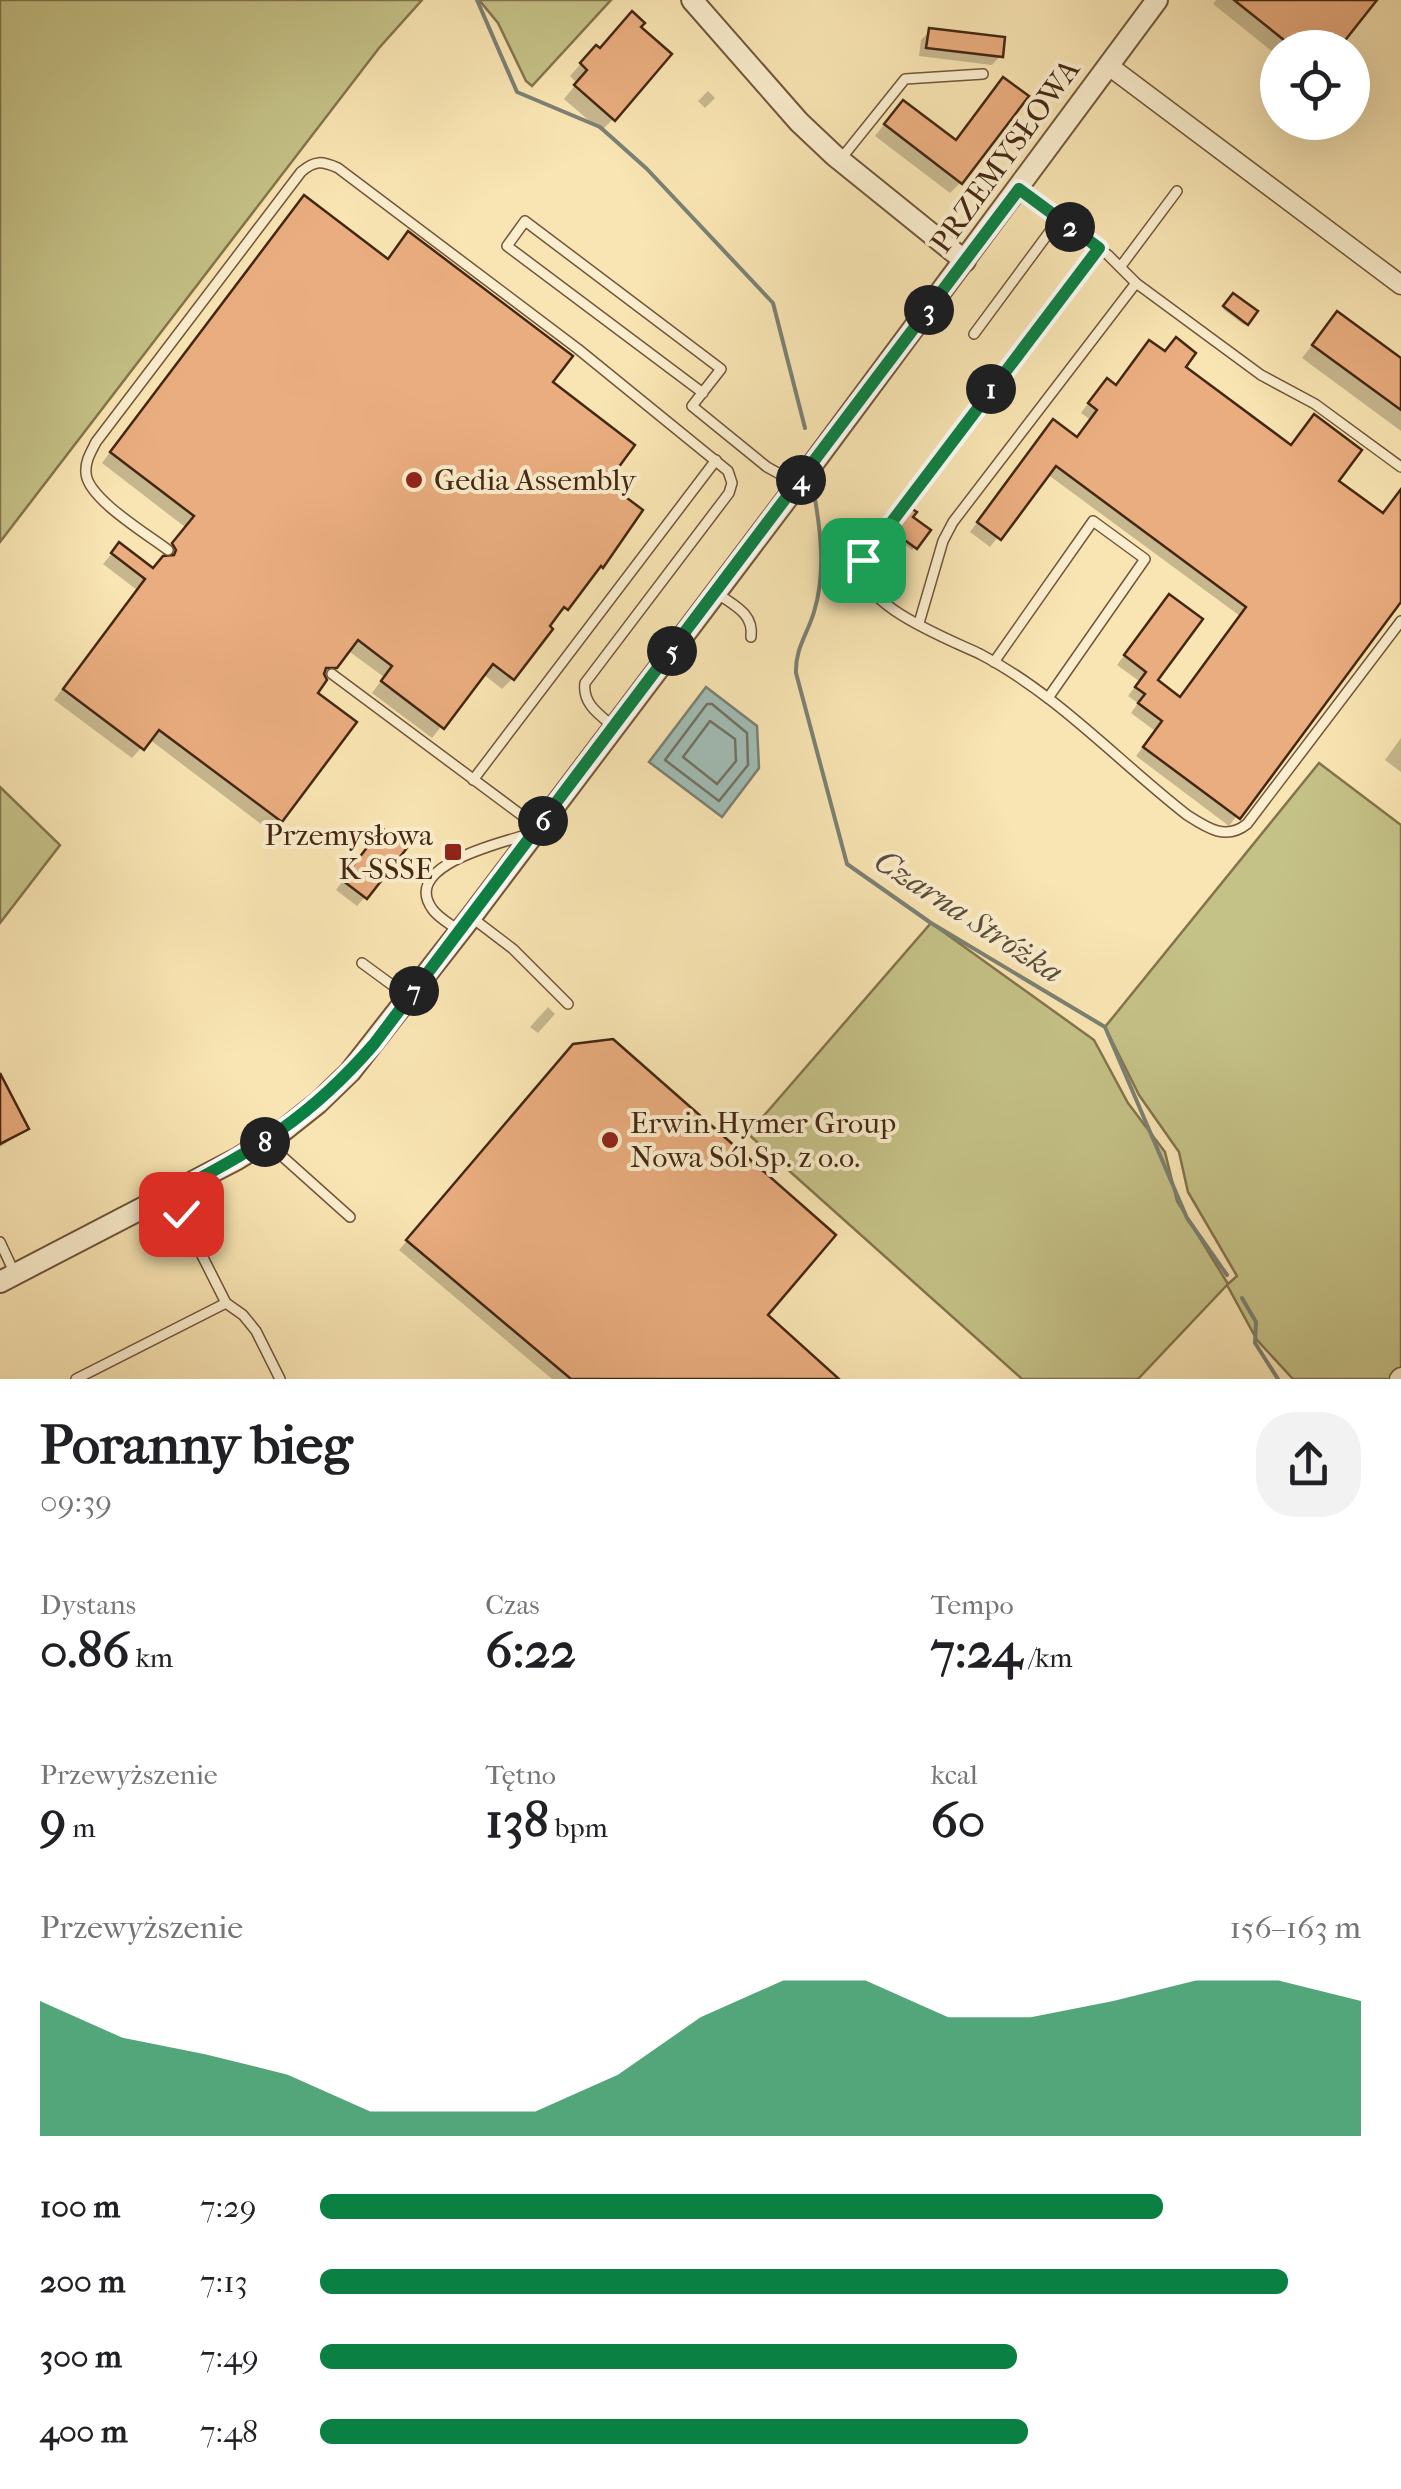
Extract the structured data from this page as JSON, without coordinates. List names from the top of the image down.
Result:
{
  "streets": {
    "street": ["PRZEMYSŁOWA"]
  },
  "water": ["Czarna Stróżka"],
  "places": {
    "other": ["Gedia Assembly", "Erwin Hymer Group Nowa Sól Sp. z o.o."],
    "transit": ["Przemysłowa K-SSSE"]
  },
  "page": {
    "pins": [
      "2",
      "3",
      "1",
      "4",
      "5",
      "6",
      "7",
      "8"
    ],
    "heading": ["Poranny bieg", "09:39"],
    "stats": [
      ["Dystans", "0.86 km"],
      ["Czas", "6:22"],
      ["Tempo", "7:24 /km"],
      ["Przewyższenie", "9 m"],
      ["Tętno", "138 bpm"],
      ["kcal", "60"]
    ],
    "chart": ["Przewyższenie", "156–163 m"],
    "list": [
      {
        "name": "100 m",
        "note": "7:29"
      },
      {
        "name": "200 m",
        "note": "7:13"
      },
      {
        "name": "300 m",
        "note": "7:49"
      },
      {
        "name": "400 m",
        "note": "7:48"
      }
    ]
  }
}
